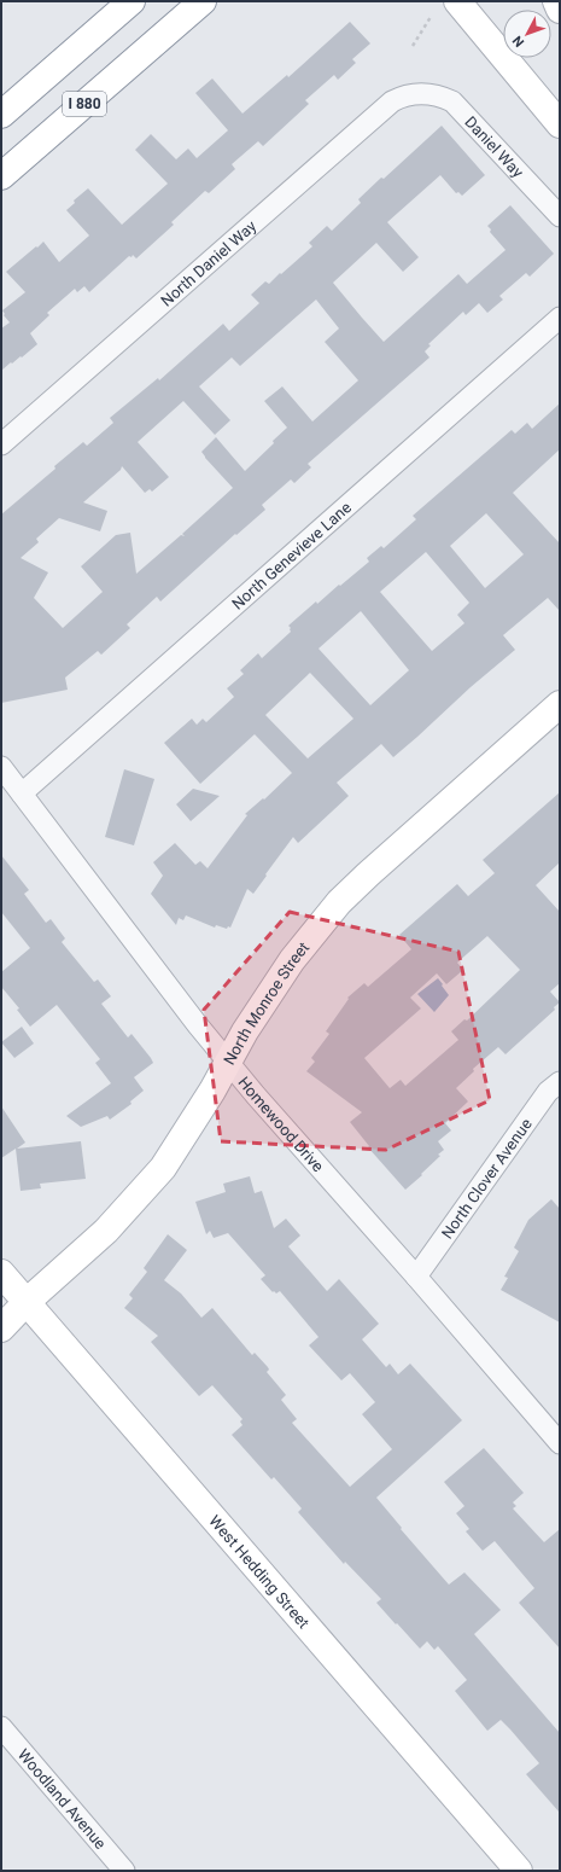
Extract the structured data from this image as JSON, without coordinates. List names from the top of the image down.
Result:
{
  "streets": {
    "main road": ["I 880", "North Monroe Street", "West Hedding Street"],
    "street": [
      "Daniel Way",
      "North Daniel Way",
      "North Genevieve Lane",
      "Homewood Drive",
      "North Clover Avenue",
      "Woodland Avenue"
    ]
  },
  "crossings": [
    ["Daniel Way", "North Daniel Way"],
    ["North Genevieve Lane", "Homewood Drive"],
    ["North Monroe Street", "Homewood Drive"],
    ["North Monroe Street", "West Hedding Street"],
    ["Homewood Drive", "North Clover Avenue"]
  ],
  "north": "bottom left"
}
